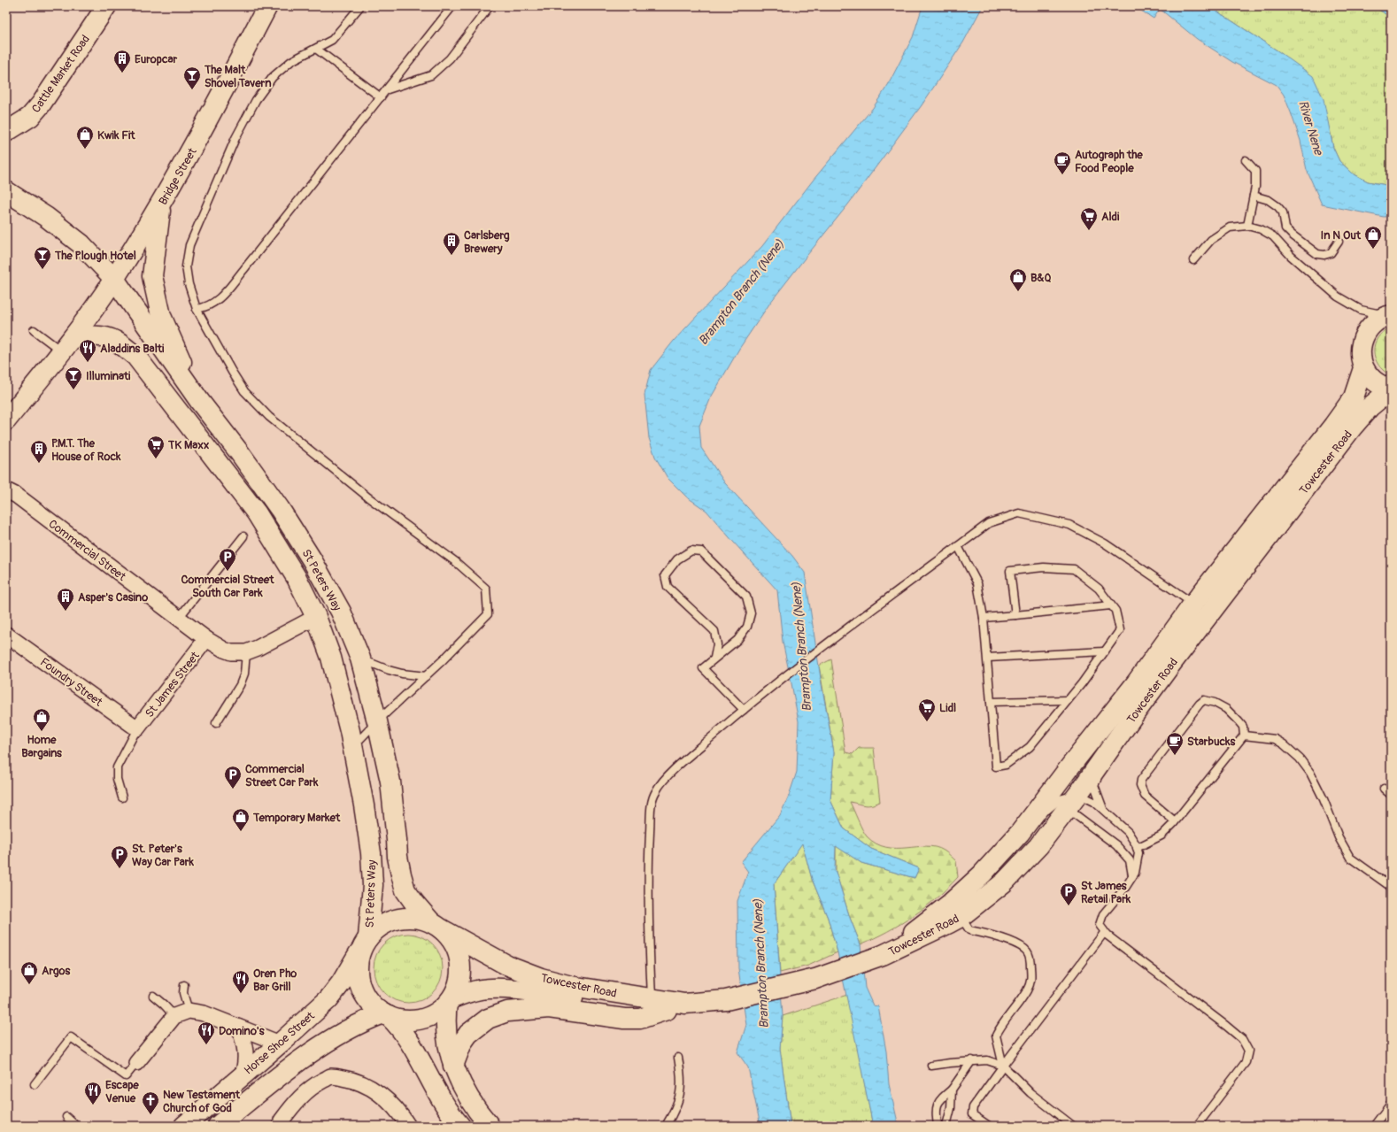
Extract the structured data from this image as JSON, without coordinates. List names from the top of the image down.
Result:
{
  "streets": {
    "main road": [
      "Cattle Market Road",
      "Bridge Street",
      "Towcester Road",
      "St Peters Way",
      "Horse Shoe Street"
    ],
    "street": ["Commercial Street", "Foundry Street", "St James Street"]
  },
  "crossings": [
    ["Bridge Street", "St Peters Way"],
    ["Towcester Road", "St Peters Way"],
    ["Towcester Road", "Horse Shoe Street"],
    ["Commercial Street", "St Peters Way"],
    ["Commercial Street", "St James Street"],
    ["St Peters Way", "Horse Shoe Street"],
    ["Foundry Street", "St James Street"]
  ],
  "water": ["River Nene", "Brampton Branch (Nene)"],
  "places": {
    "building": [
      "Europcar",
      "Carlsberg Brewery",
      "P.M.T. The House of Rock",
      "Asper's Casino"
    ],
    "bar": ["The Malt Shovel Tavern", "The Plough Hotel", "Illuminati"],
    "shop": [
      "Kwik Fit",
      "In N Out",
      "B&Q",
      "Home Bargains",
      "Temporary Market",
      "Argos"
    ],
    "cafe": ["Autograph the Food People", "Starbucks"],
    "supermarket": ["Aldi", "TK Maxx", "Lidl"],
    "restaurant": [
      "Aladdins Balti",
      "Oren Pho Bar Grill",
      "Domino's",
      "Escape Venue"
    ],
    "parking": [
      "Commercial Street South Car Park",
      "Commercial Street Car Park",
      "St. Peter's Way Car Park",
      "St James Retail Park"
    ],
    "church": ["New Testament Church of God"]
  }
}
